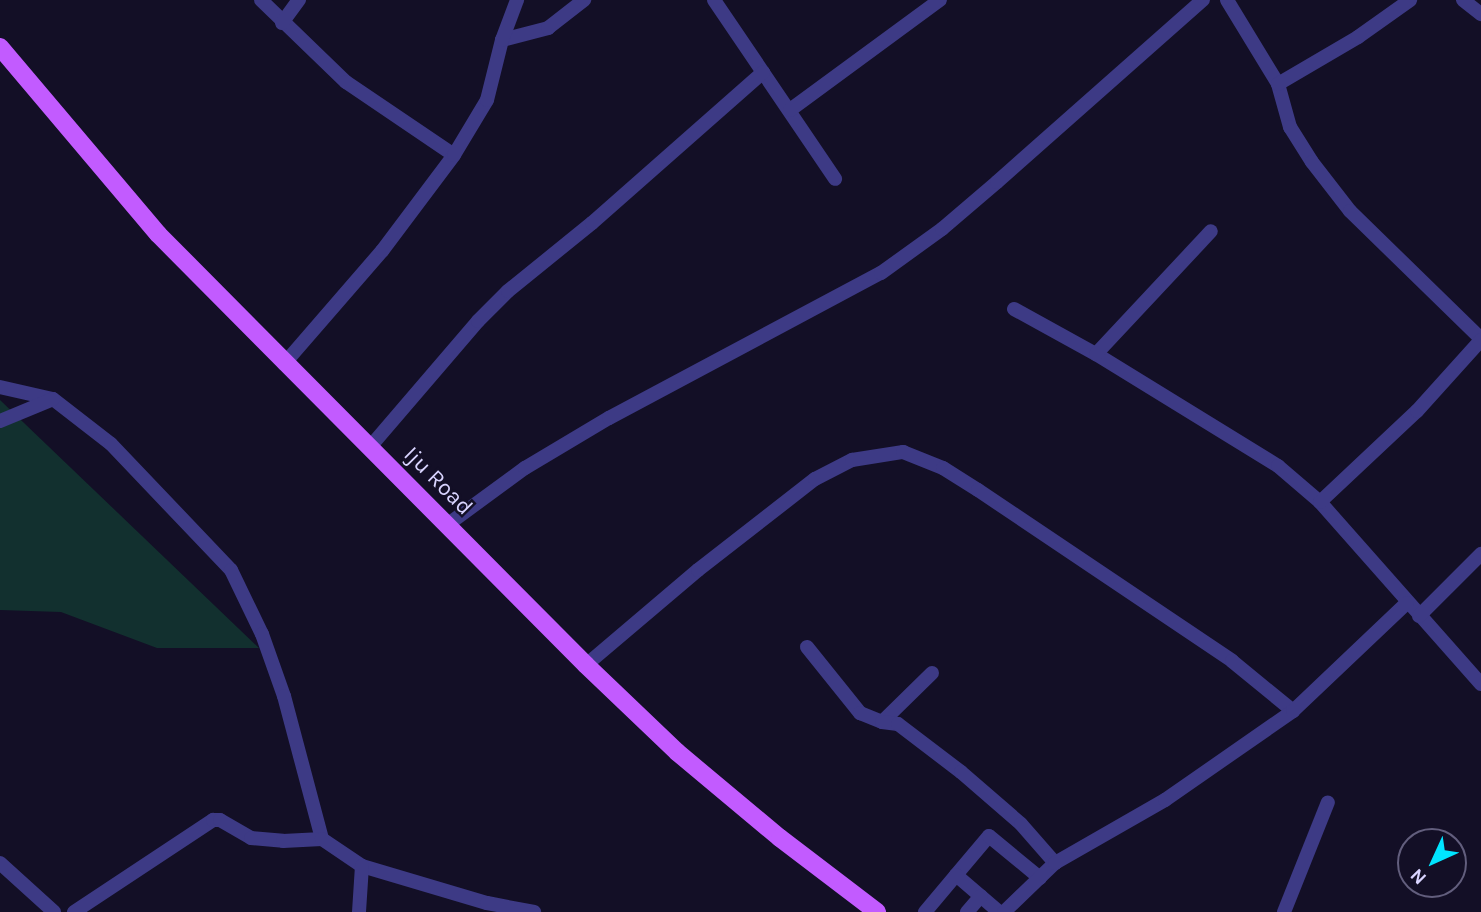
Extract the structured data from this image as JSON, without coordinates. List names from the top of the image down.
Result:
{
  "streets": {
    "main road": ["Iju Road"]
  },
  "north": "bottom left"
}
